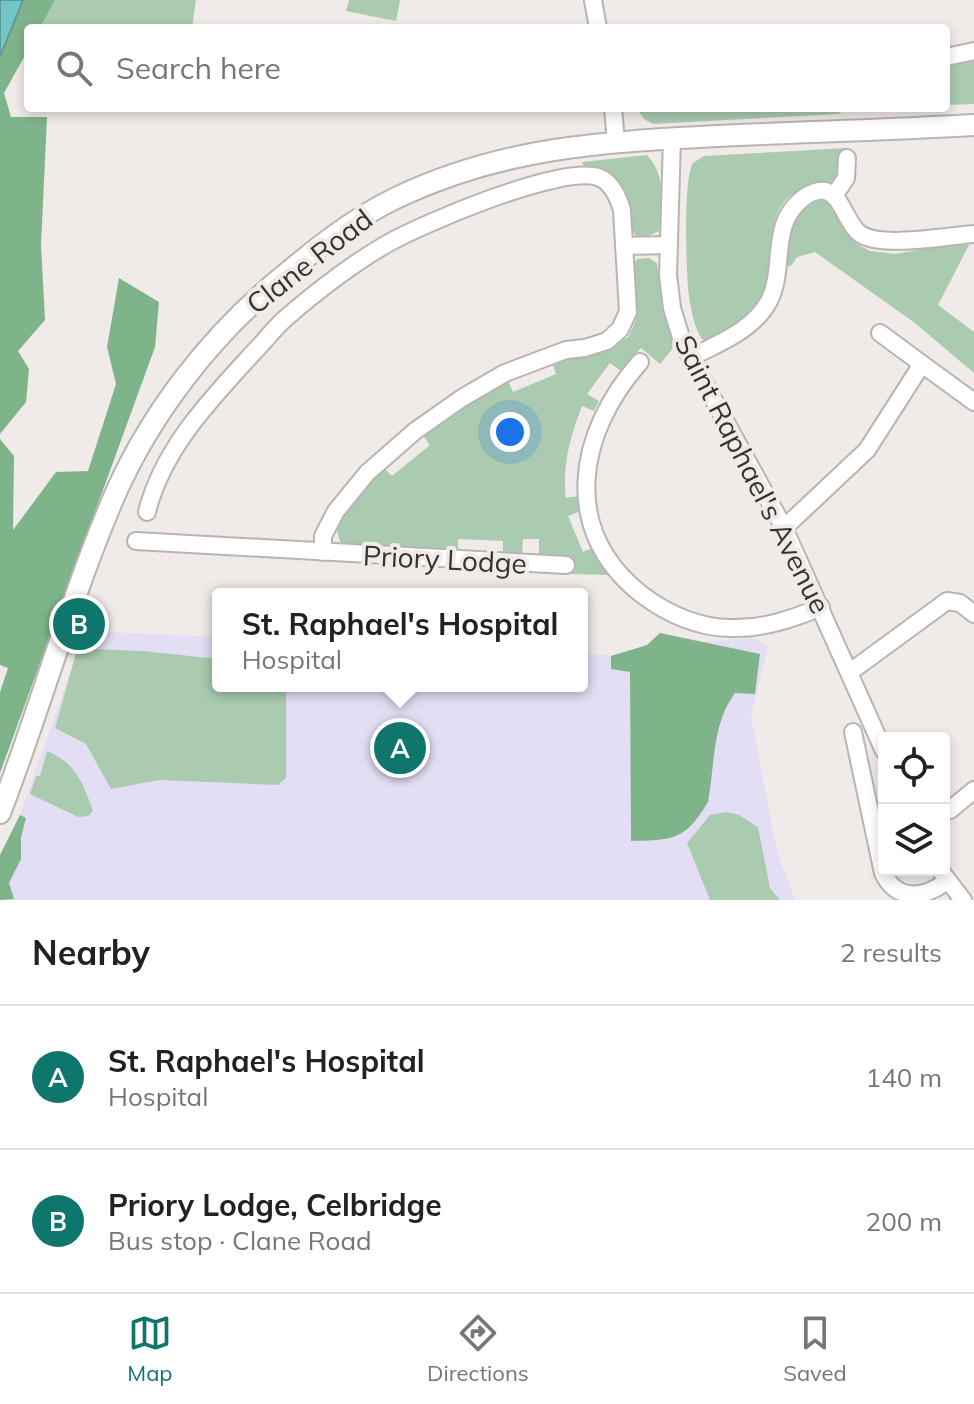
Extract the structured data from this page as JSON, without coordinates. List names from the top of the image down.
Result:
{
  "streets": {
    "main road": ["Clane Road"],
    "street": ["Saint Raphael's Avenue", "Priory Lodge"]
  },
  "crossings": [
    ["Clane Road", "Saint Raphael's Avenue"]
  ],
  "page": {
    "search": "Search here",
    "popup": ["St. Raphael's Hospital", "Hospital"],
    "pins": ["B", "A"],
    "heading": ["Nearby", "2 results"],
    "list": [
      {
        "mark": "A",
        "name": "St. Raphael's Hospital",
        "note": "Hospital",
        "value": "140 m"
      },
      {
        "mark": "B",
        "name": "Priory Lodge, Celbridge",
        "note": "Bus stop · Clane Road",
        "value": "200 m"
      }
    ],
    "nav": ["Map", "Directions", "Saved"]
  }
}
